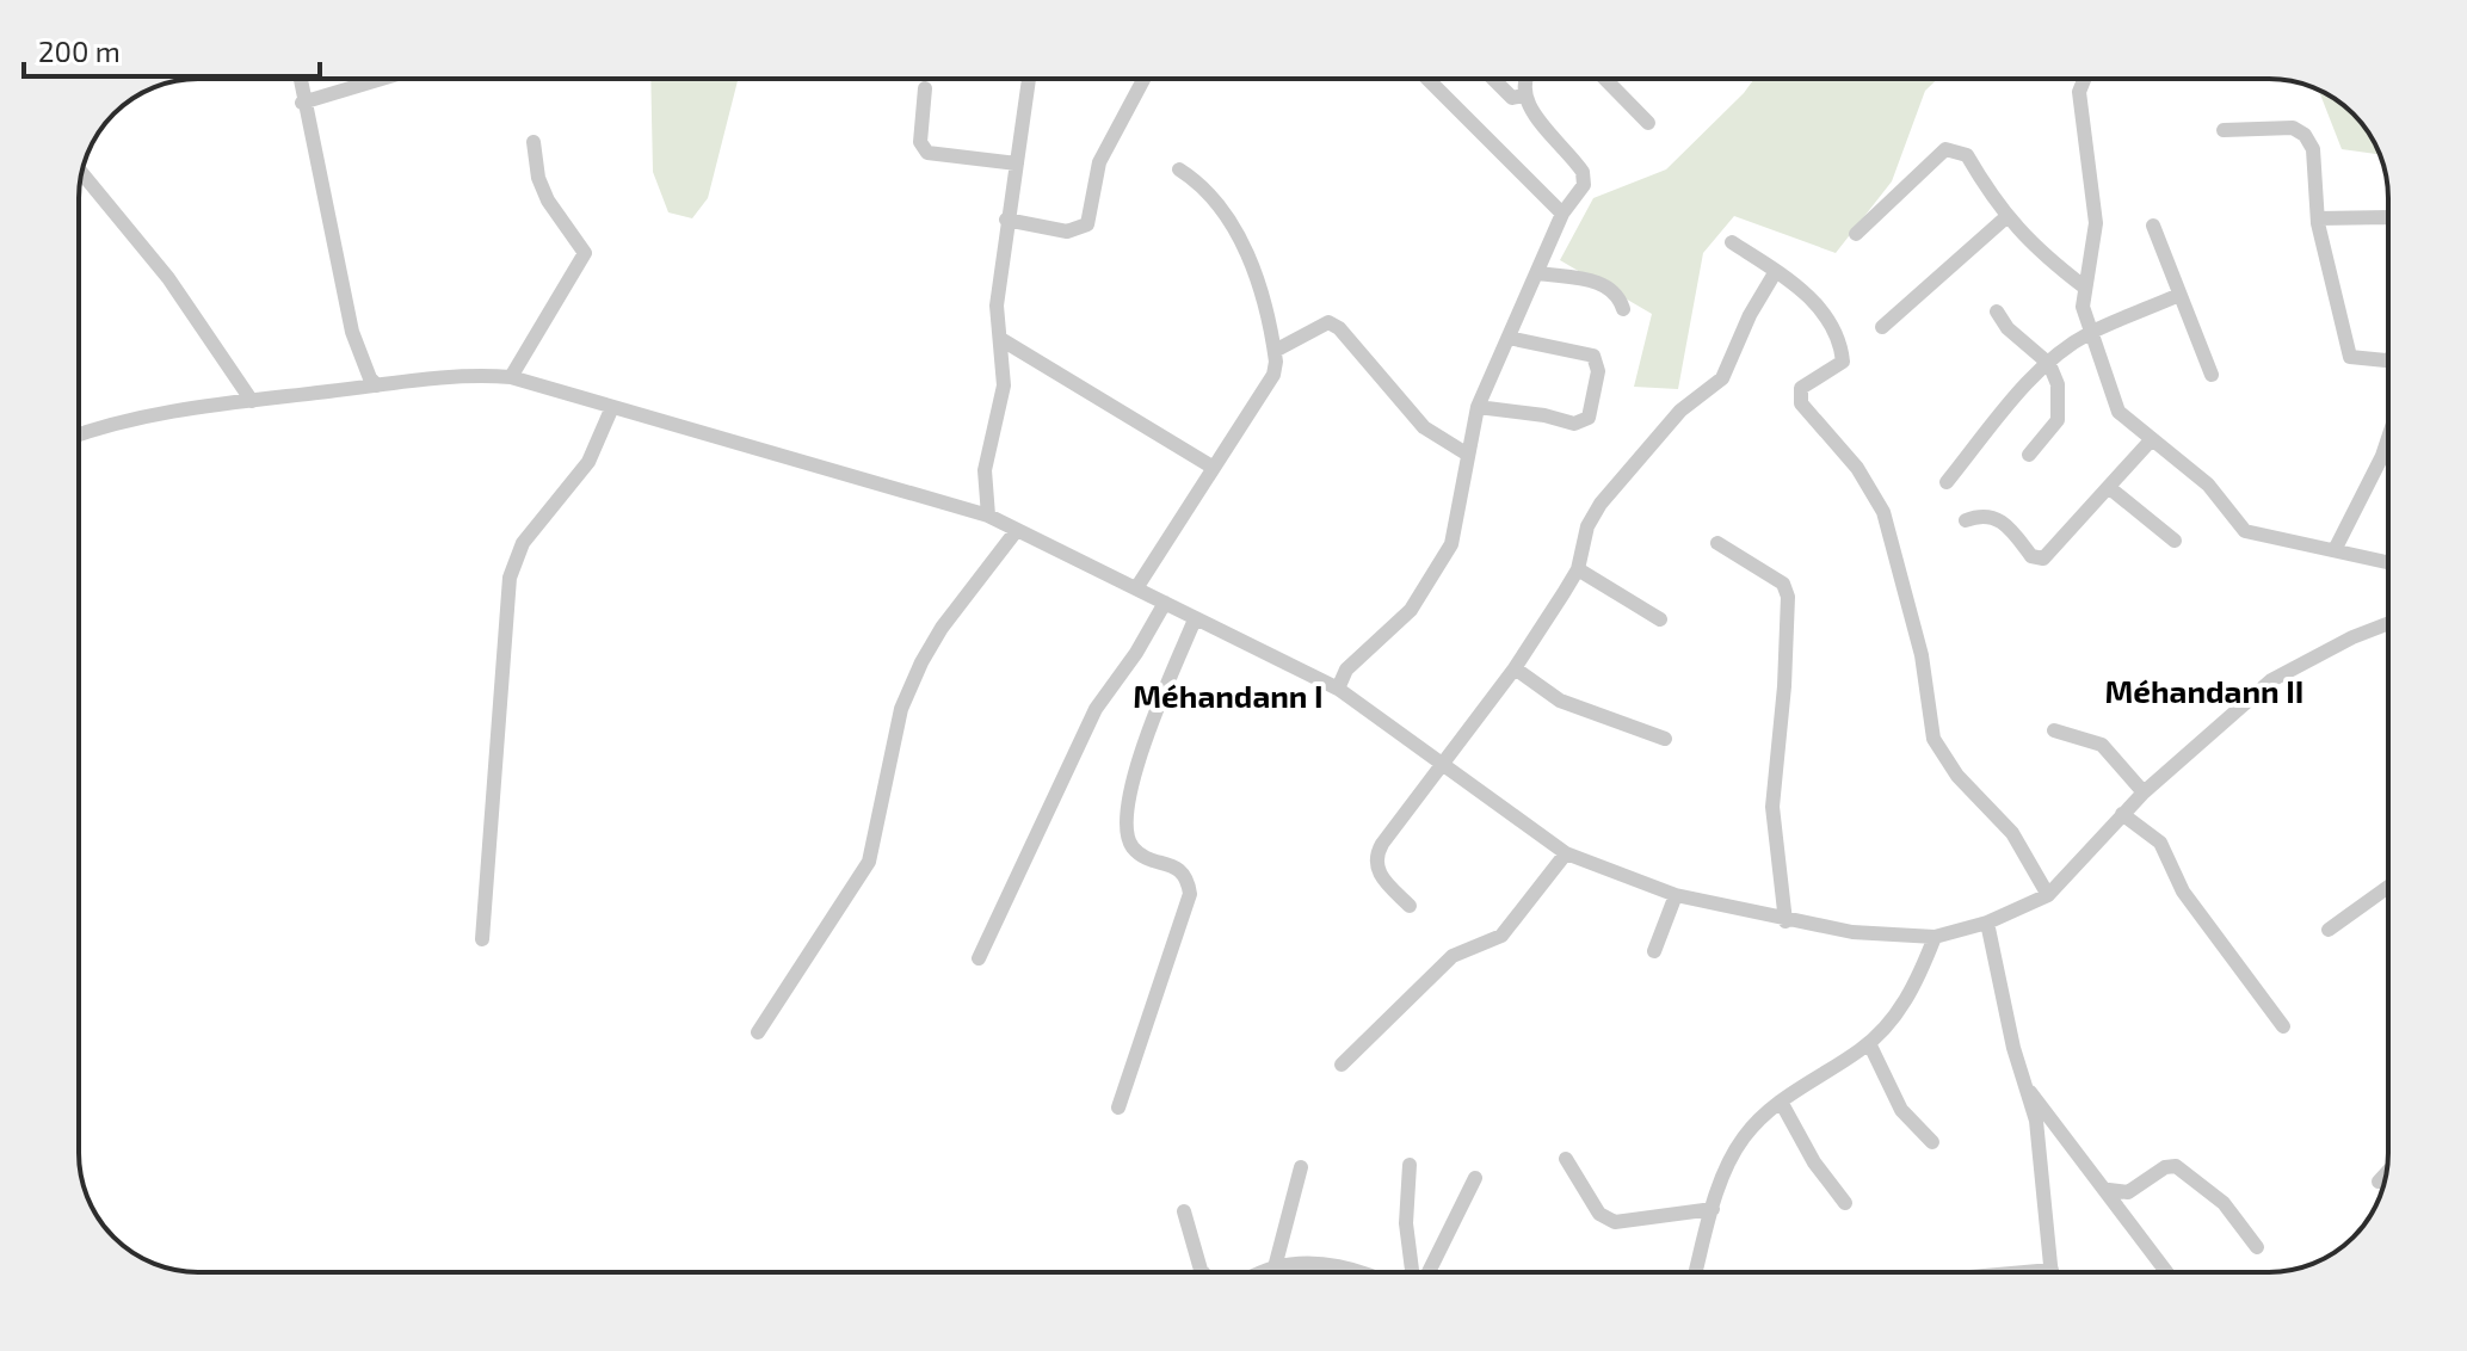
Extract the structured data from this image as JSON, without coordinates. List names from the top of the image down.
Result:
{
  "districts": ["Méhandann II", "Méhandann I"],
  "scale_bar": "200 m"
}
